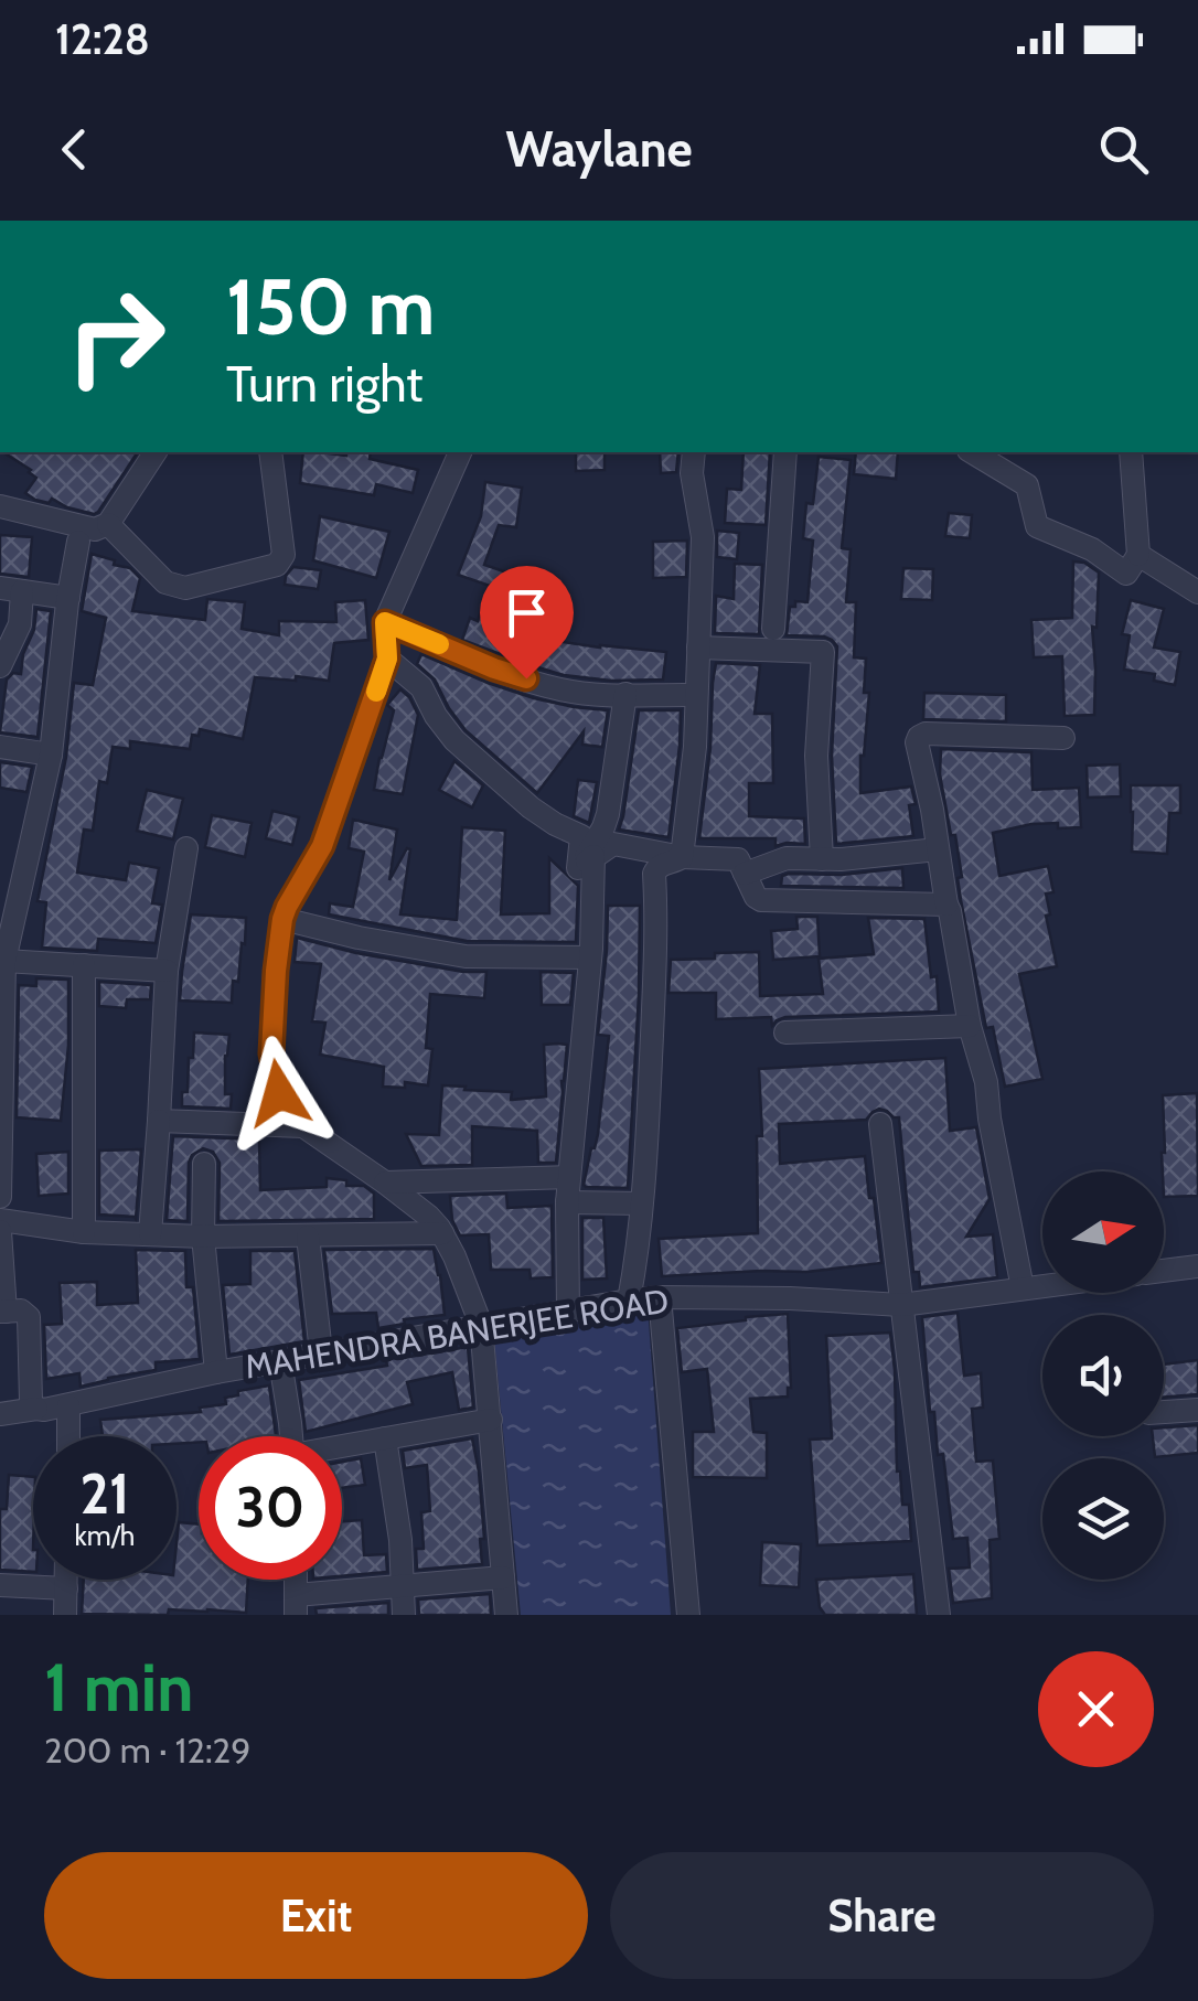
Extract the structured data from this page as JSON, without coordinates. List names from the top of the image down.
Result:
{
  "streets": {
    "street": ["MAHENDRA BANERJEE ROAD"]
  },
  "north": "right",
  "page": {
    "status": "12:28",
    "header": "Waylane",
    "turn": ["150 m", "Turn right"],
    "speed": "21 km/h",
    "limit": "30",
    "heading": ["1 min", "200 m · 12:29"],
    "buttons": ["Exit", "Share"]
  }
}
